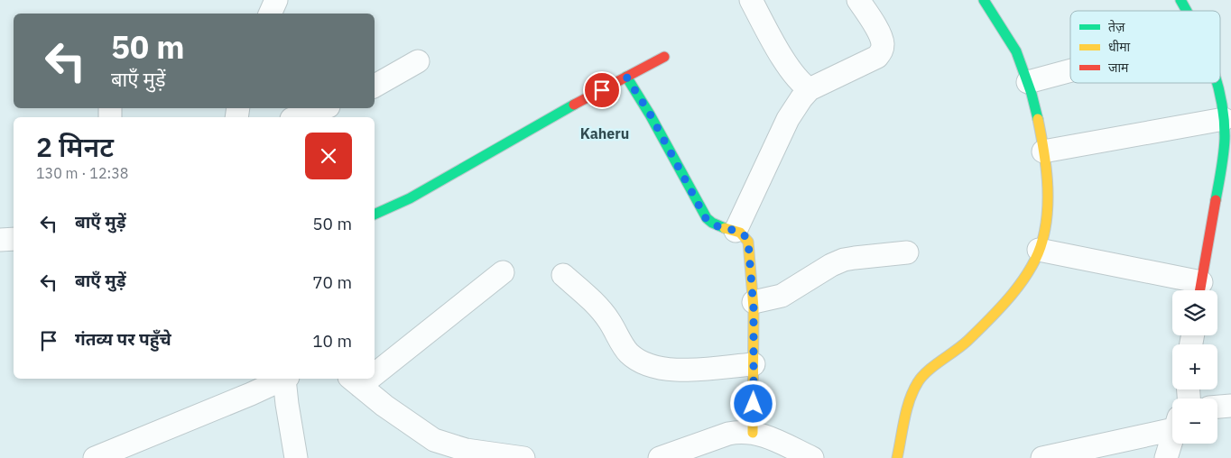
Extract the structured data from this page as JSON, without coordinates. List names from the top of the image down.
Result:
{
  "districts": ["Kaheru"],
  "legend": ["तेज़", "धीमा", "जाम"],
  "page": {
    "turn": ["50 m", "बाएँ मुड़ें"],
    "heading": ["2 मिनट", "130 m · 12:38"],
    "list": [
      {
        "name": "बाएँ मुड़ें",
        "value": "50 m"
      },
      {
        "name": "बाएँ मुड़ें",
        "value": "70 m"
      },
      {
        "name": "गंतव्य पर पहुँचे",
        "value": "10 m"
      }
    ],
    "map_buttons": ["+", "−"]
  }
}
